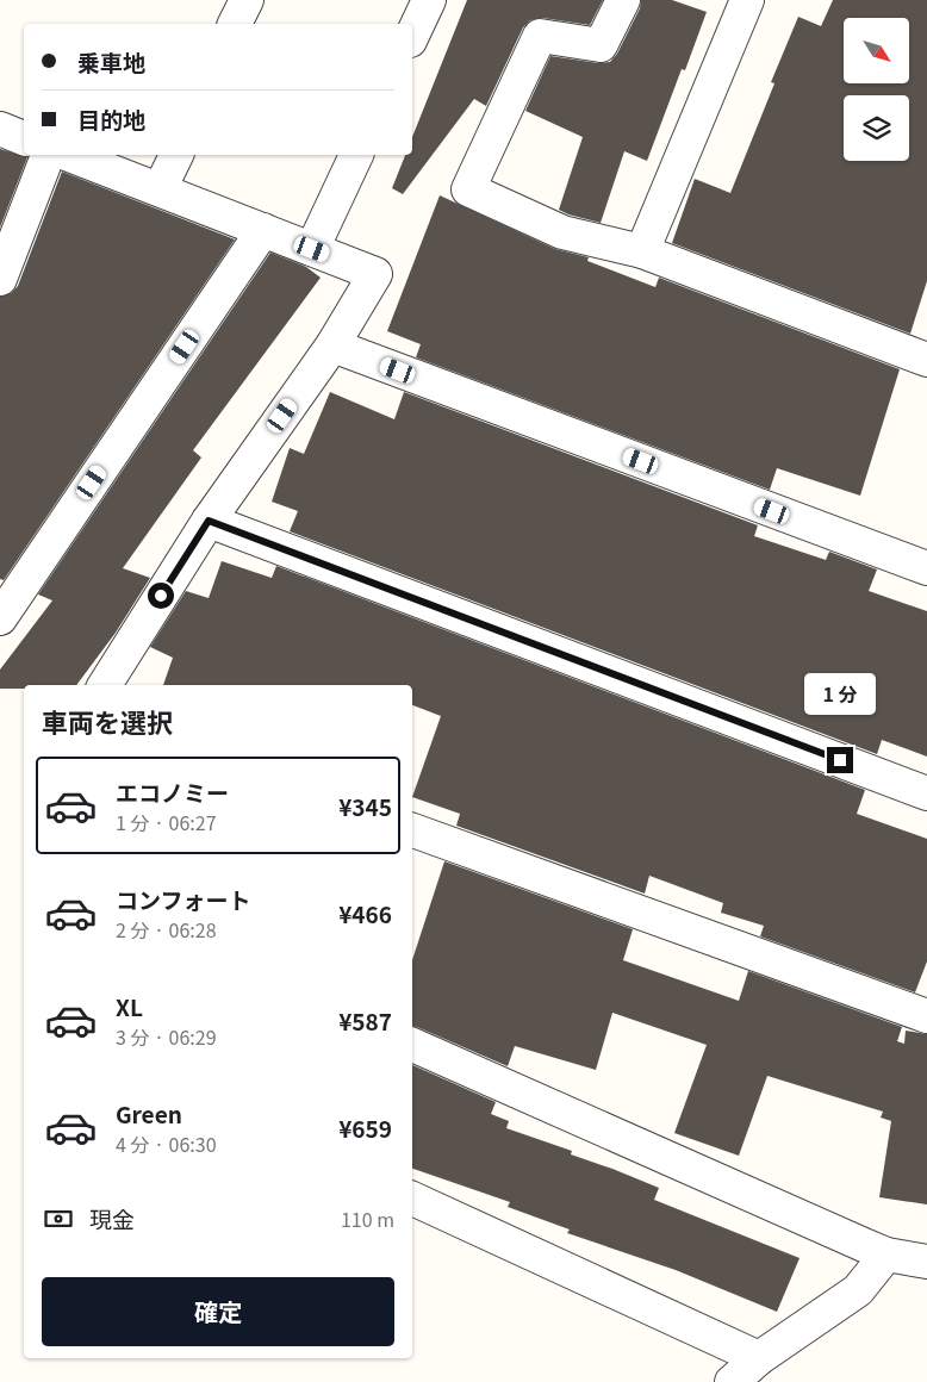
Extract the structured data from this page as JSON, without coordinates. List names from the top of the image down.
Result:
{
  "north": "bottom right",
  "page": {
    "banner": ["乗車地", "目的地"],
    "bubble": "1 分",
    "heading": "車両を選択",
    "list": [
      {
        "name": "エコノミー",
        "note": "1 分 · 06:27",
        "value": "¥345"
      },
      {
        "name": "コンフォート",
        "note": "2 分 · 06:28",
        "value": "¥466"
      },
      {
        "name": "XL",
        "note": "3 分 · 06:29",
        "value": "¥587"
      },
      {
        "name": "Green",
        "note": "4 分 · 06:30",
        "value": "¥659"
      }
    ],
    "pay": ["現金", "110 m"],
    "buttons": "確定"
  }
}
